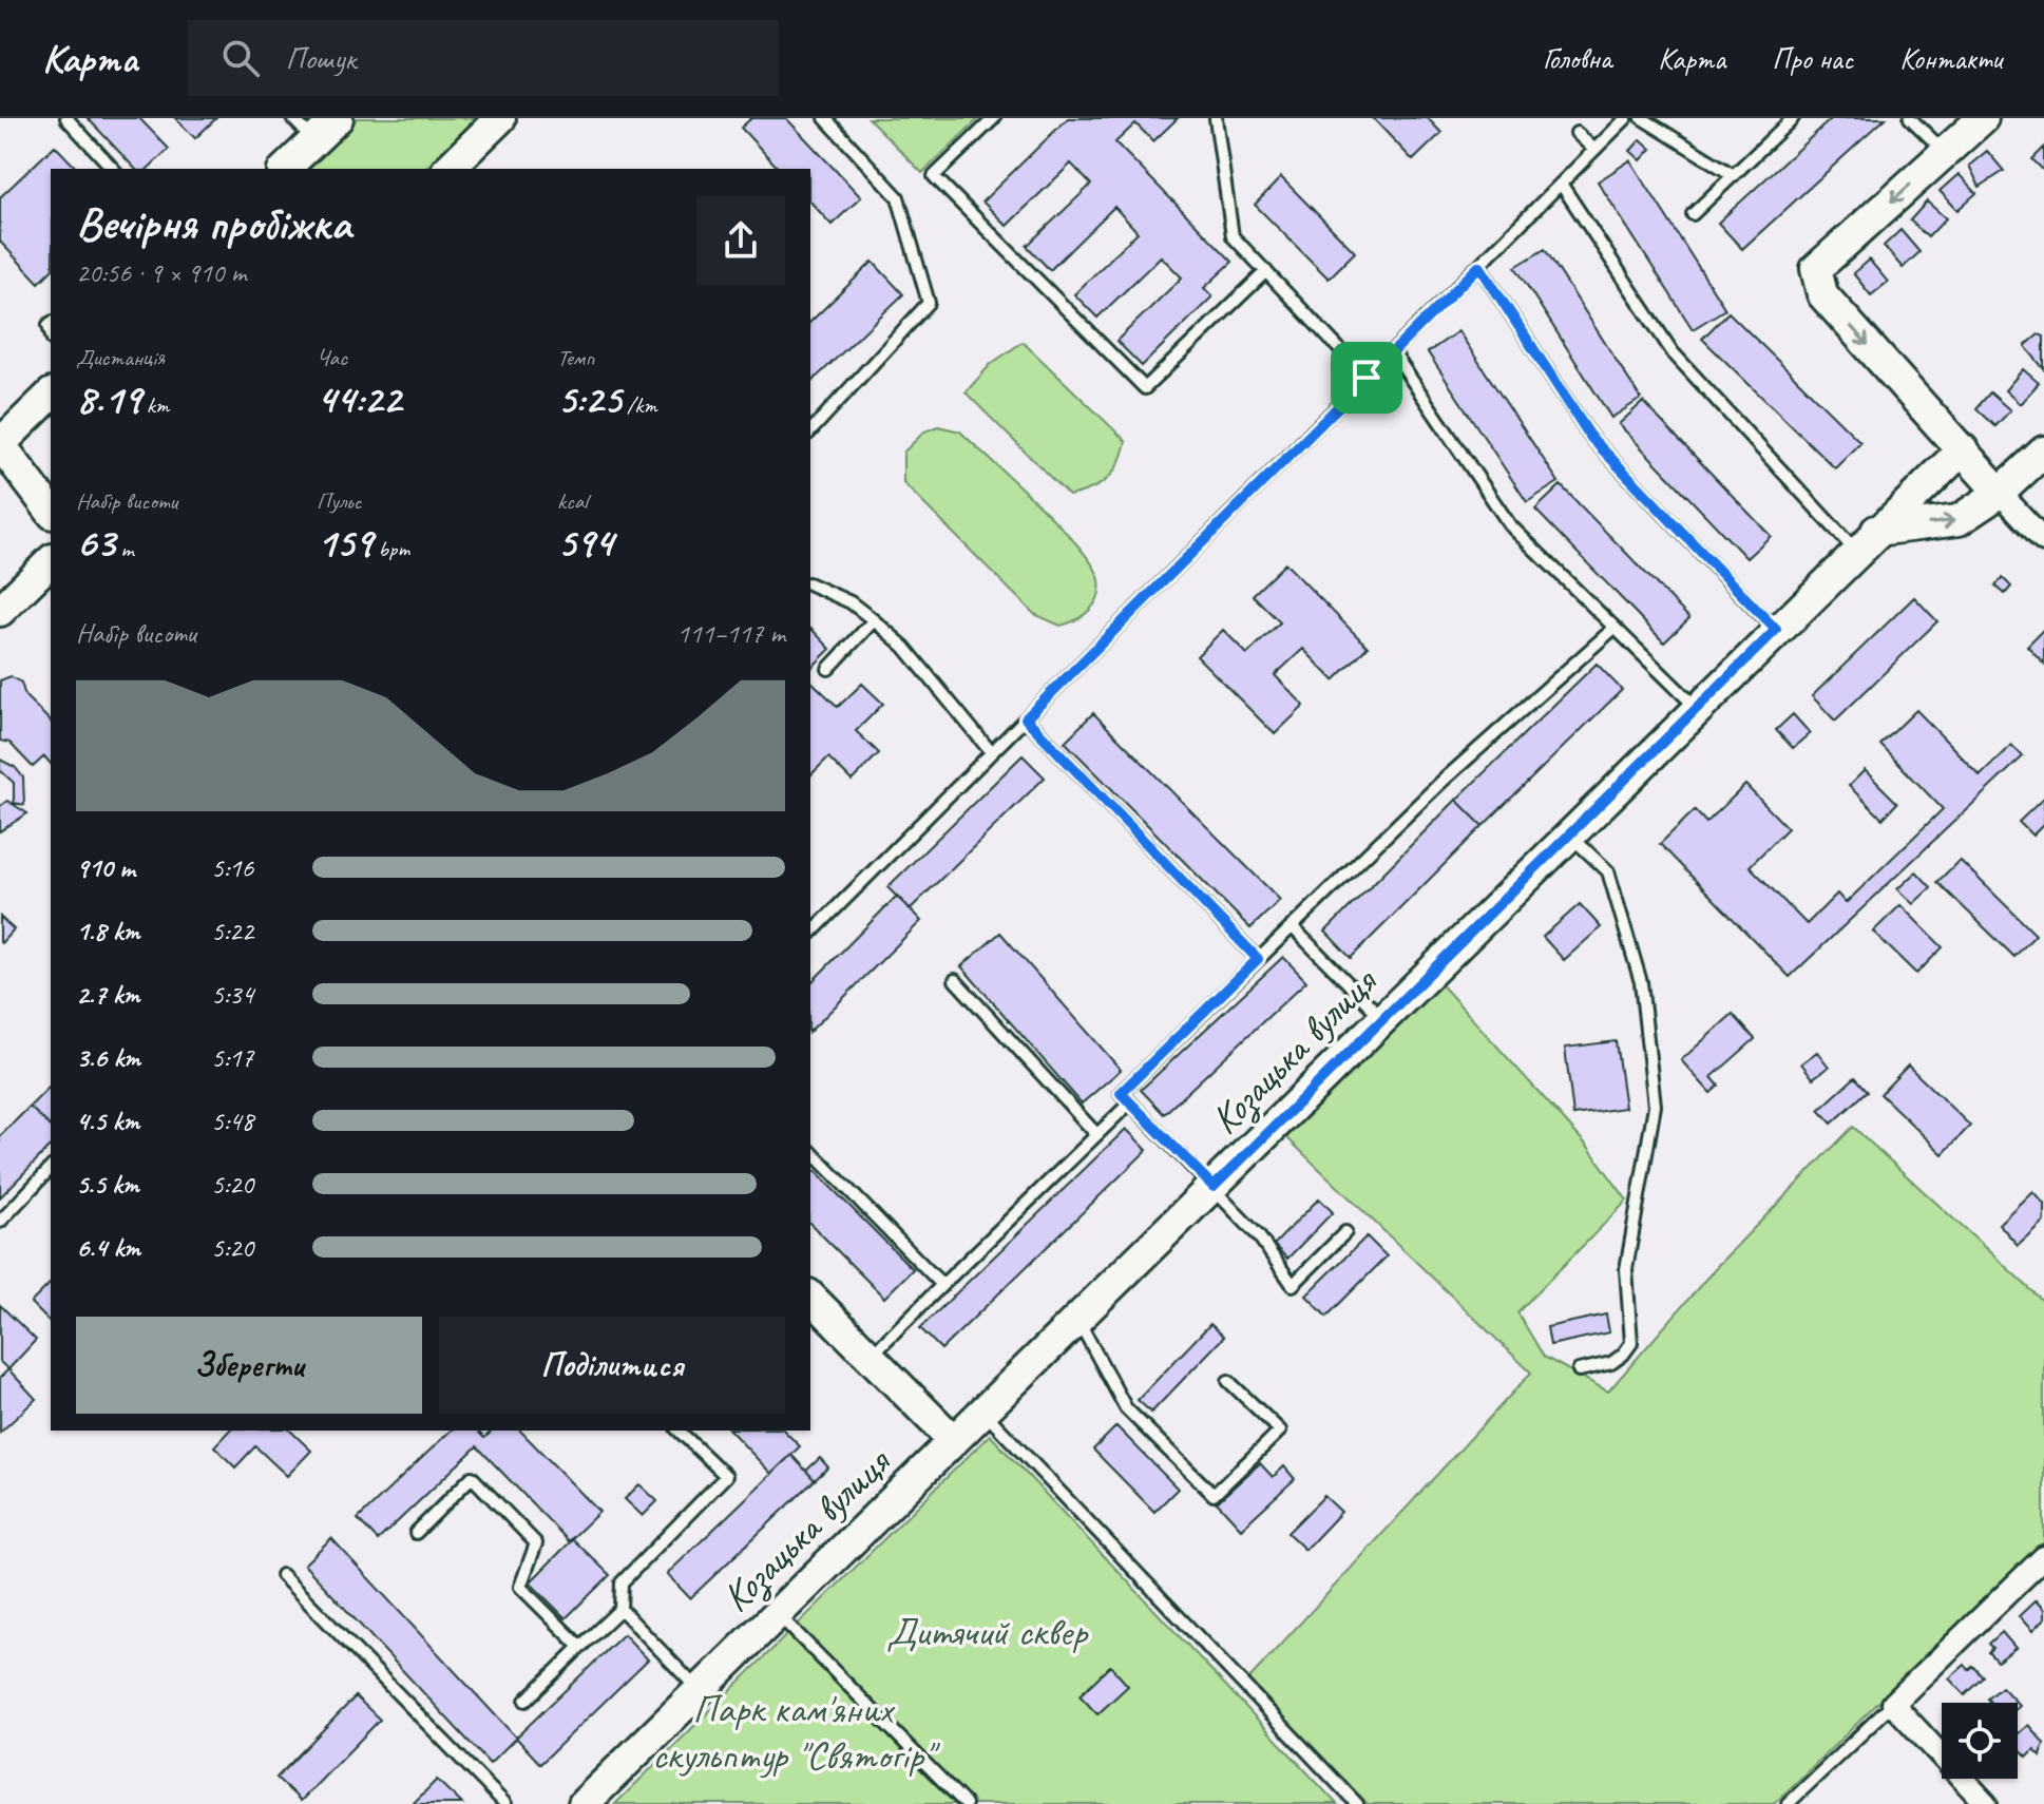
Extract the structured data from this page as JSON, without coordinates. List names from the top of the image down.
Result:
{
  "streets": {
    "street": ["Козацька вулиця"]
  },
  "parks": ["Дитячий сквер", "Парк кам'яних скульптур \"Святогір\""],
  "page": {
    "header": "Карта",
    "search": "Пошук",
    "nav": [
      "Головна",
      "Карта",
      "Про нас",
      "Контакти"
    ],
    "heading": ["Вечірня пробіжка", "20:56 · 9 × 910 m"],
    "stats": [
      ["Дистанція", "8.19 km"],
      ["Час", "44:22"],
      ["Темп", "5:25 /km"],
      ["Набір висоти", "63 m"],
      ["Пульс", "159 bpm"],
      ["kcal", "594"]
    ],
    "chart": ["Набір висоти", "111–117 m"],
    "list": [
      {
        "name": "910 m",
        "note": "5:16"
      },
      {
        "name": "1.8 km",
        "note": "5:22"
      },
      {
        "name": "2.7 km",
        "note": "5:34"
      },
      {
        "name": "3.6 km",
        "note": "5:17"
      },
      {
        "name": "4.5 km",
        "note": "5:48"
      },
      {
        "name": "5.5 km",
        "note": "5:20"
      },
      {
        "name": "6.4 km",
        "note": "5:20"
      }
    ],
    "buttons": ["Зберегти", "Поділитися"]
  }
}
